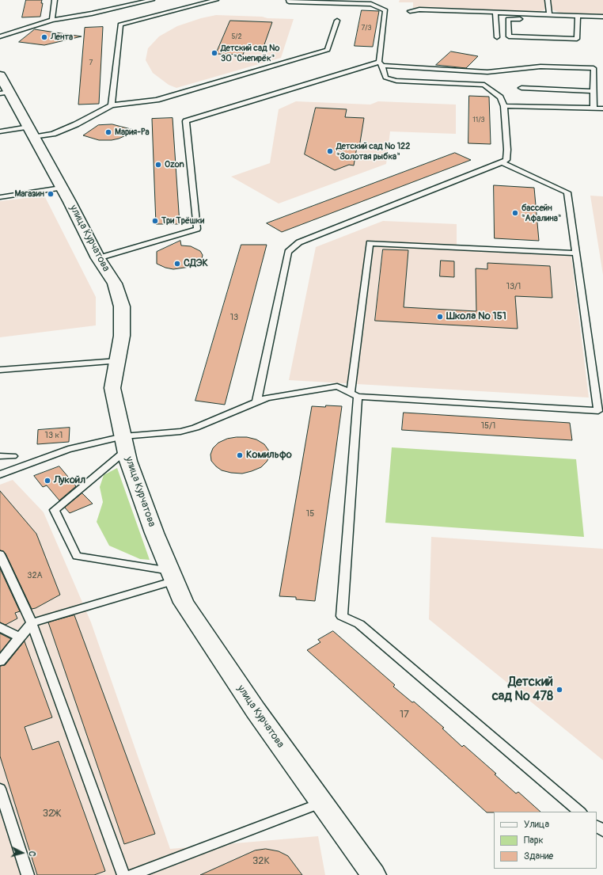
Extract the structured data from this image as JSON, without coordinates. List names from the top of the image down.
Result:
{
  "streets": {
    "main road": ["улица Курчатова"]
  },
  "places": [
    "Лента",
    "Детский сад № 30 \"Снегирёк\"",
    "Мария-Ра",
    "Детский сад № 122 \"Золотая рыбка\"",
    "Ozon",
    "Магазин",
    "бассейн \"Афалина\"",
    "Три Трёшки",
    "СДЭК",
    "Школа № 151",
    "Комильфо",
    "Лукойл",
    "Детский сад № 478"
  ],
  "house_numbers": [
    "7/3",
    "5/2",
    "7",
    "11/3",
    "13/1",
    "13",
    "15/1",
    "13 к1",
    "15",
    "32А",
    "17",
    "32Ж",
    "32К"
  ],
  "legend": ["Улица", "Парк", "Здание"],
  "north": "right"
}
